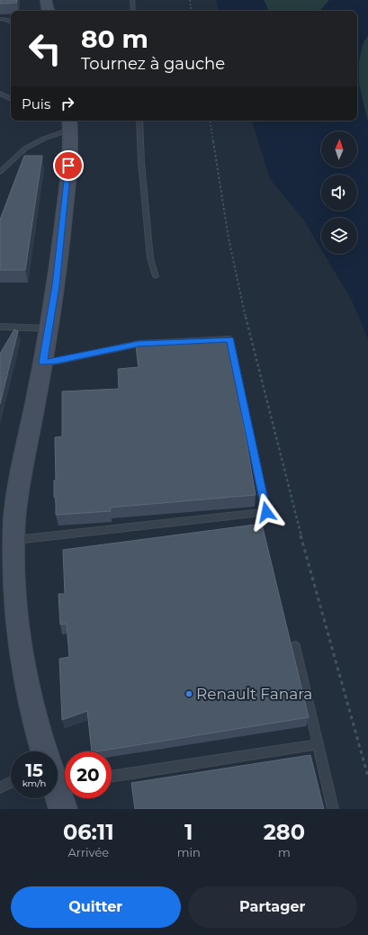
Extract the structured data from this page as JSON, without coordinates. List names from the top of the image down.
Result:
{
  "places": ["Renault Fanara"],
  "north": "top",
  "page": {
    "turn": ["80 m", "Tournez à gauche"],
    "then": "Puis",
    "speed": "15 km/h",
    "limit": "20",
    "eta": [
      "06:11",
      "Arrivée",
      "1",
      "min",
      "280",
      "m"
    ],
    "buttons": ["Quitter", "Partager"]
  }
}
